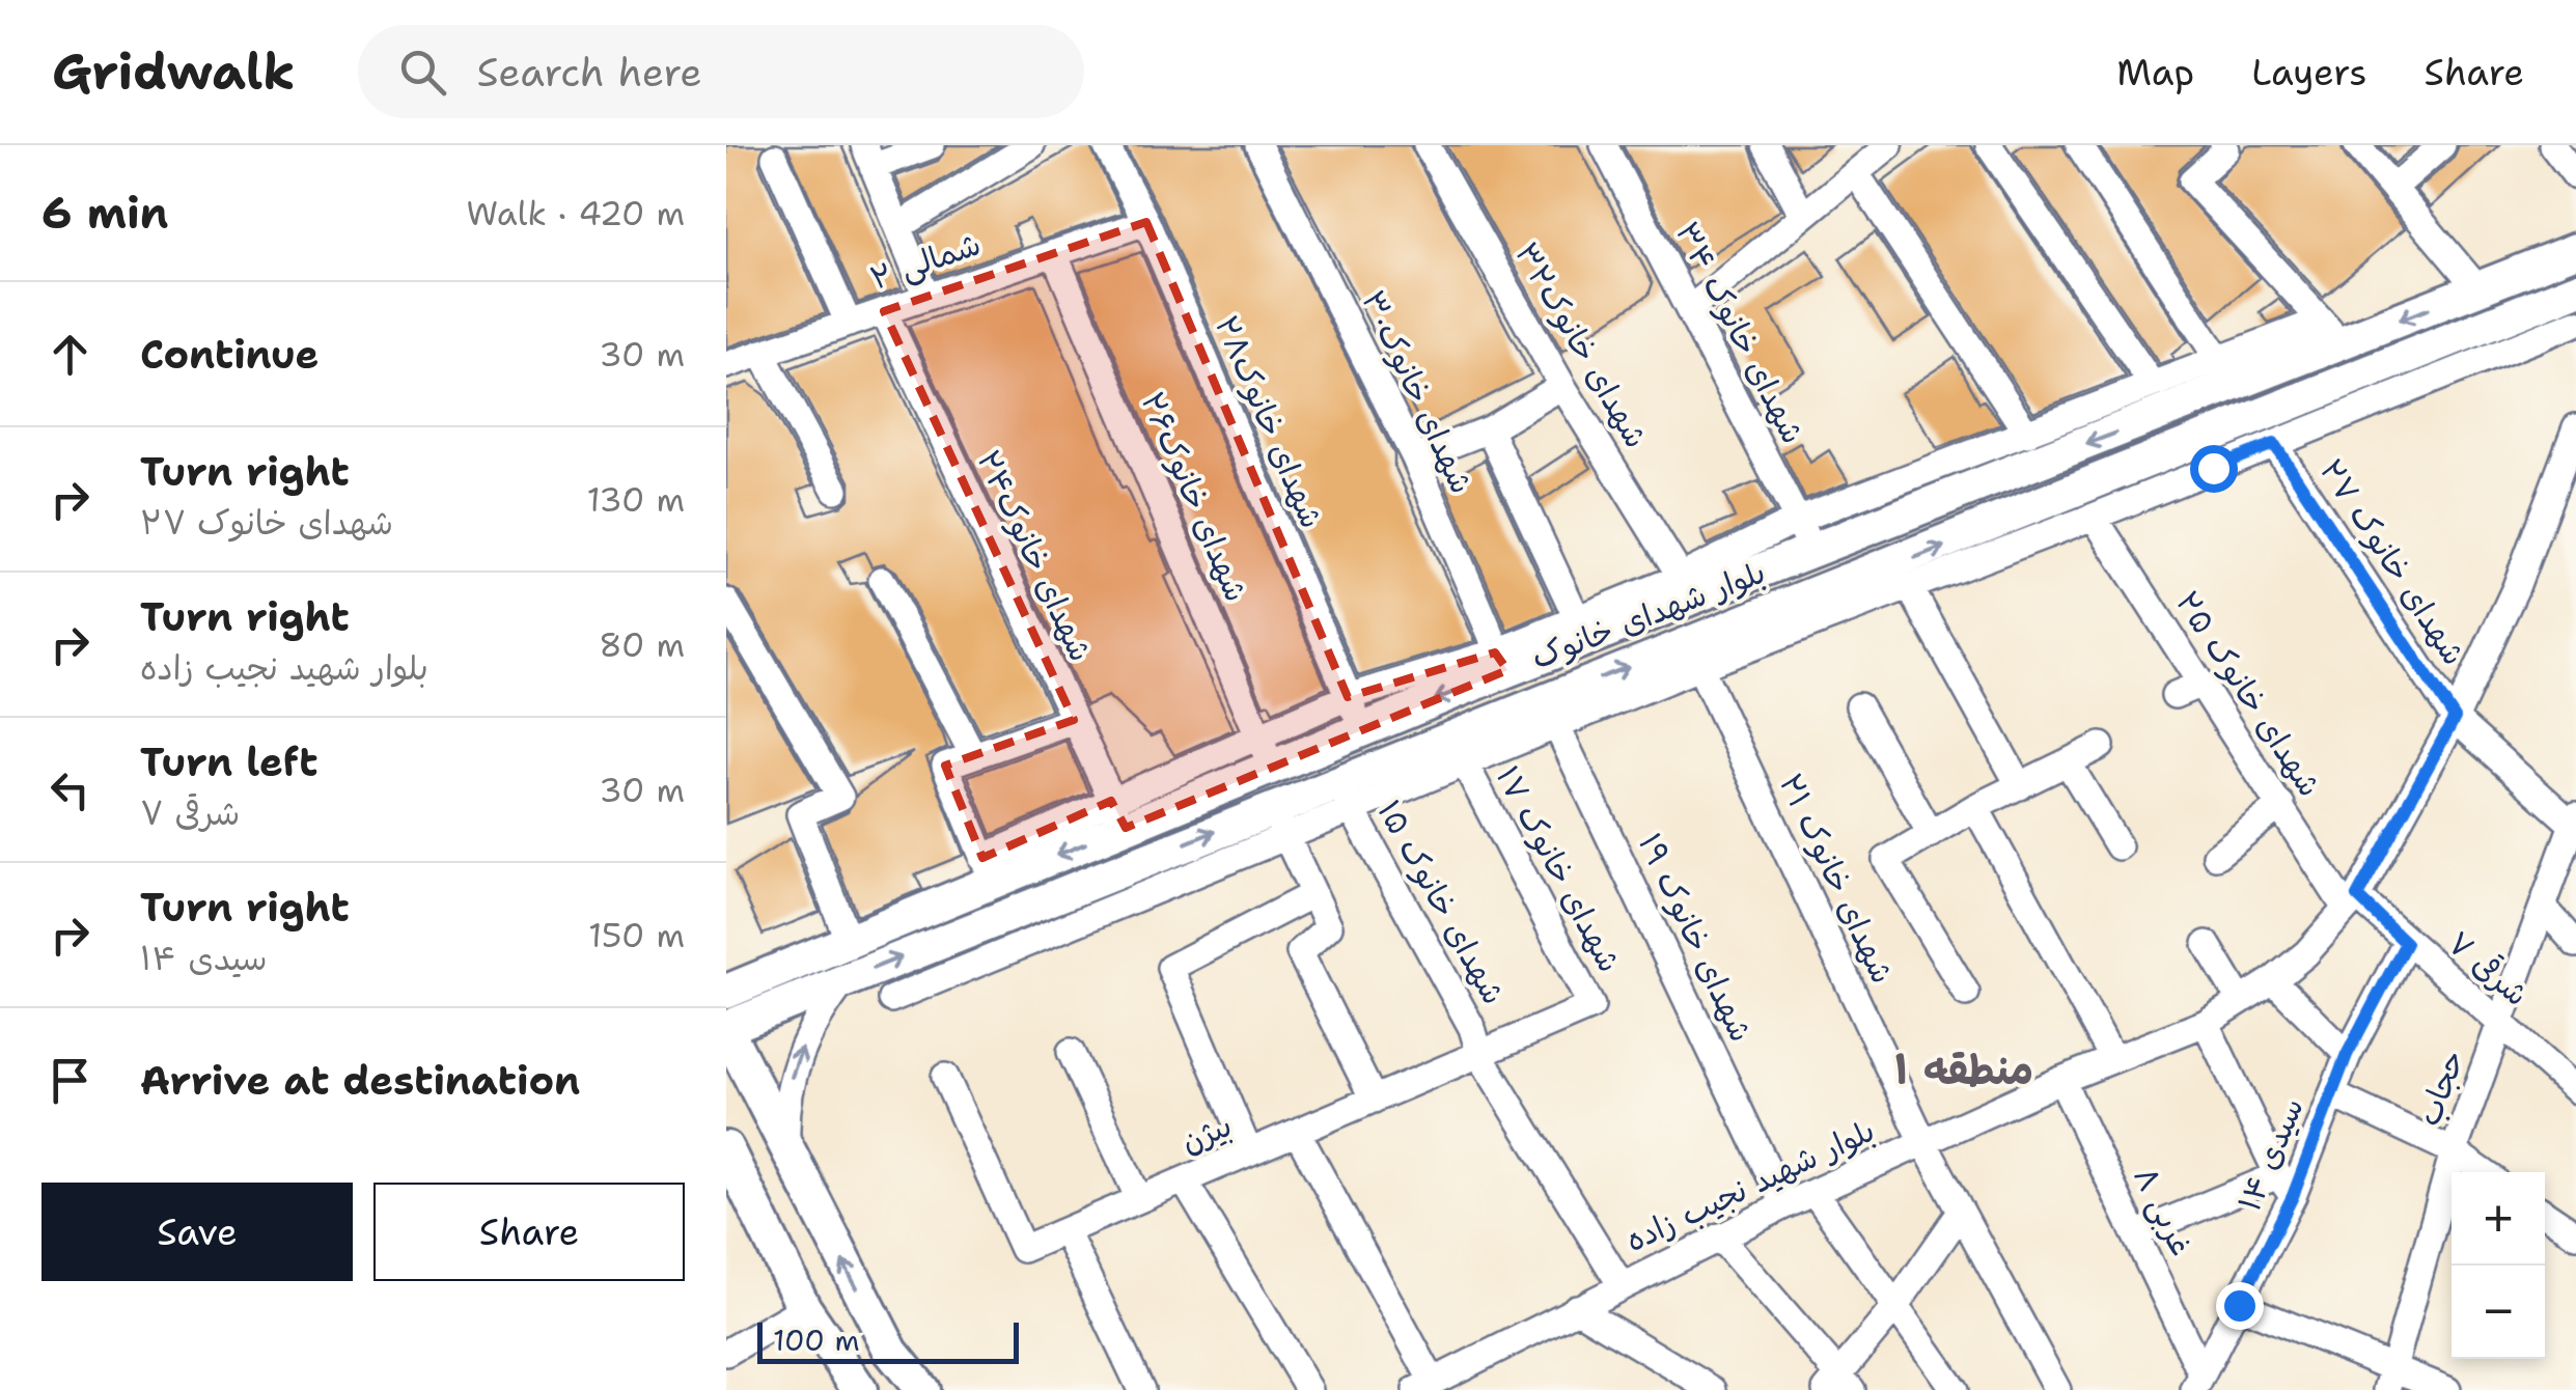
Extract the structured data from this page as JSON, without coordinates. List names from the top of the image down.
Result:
{
  "streets": {
    "main road": ["بلوار شهدای خانوک"],
    "street": [
      "شمالی ۲",
      "۳۴ شهدای خانوک",
      "شهدای خانوک۳۲",
      "شهدای خانوک۳۰",
      "شهدای خانوک۲۸",
      "شهدای خانوک۲۶",
      "شهدای خانوک۲۴",
      "شهدای خانوک ۲۷",
      "شهدای خانوک ۲۵",
      "شهدای خانوک ۱۷",
      "شهدای خانوک ۲۱",
      "شهدای خانوک ۱۵",
      "شهدای خانوک ۱۹",
      "شرقی ۷",
      "حجاب",
      "بیژن",
      "سیدی ۱۴",
      "بلوار شهید نجیب زاده",
      "غربی ۸"
    ]
  },
  "crossings": [
    ["شمالی ۲", "شهدای خانوک۲۸"],
    ["شمالی ۲", "شهدای خانوک۲۶"],
    ["شمالی ۲", "شهدای خانوک۲۴"],
    ["۳۴ شهدای خانوک", "بلوار شهدای خانوک"],
    ["شهدای خانوک۳۰", "بلوار شهدای خانوک"],
    ["شهدای خانوک۲۸", "بلوار شهدای خانوک"],
    ["شهدای خانوک۲۶", "بلوار شهدای خانوک"],
    ["شهدای خانوک۲۴", "بلوار شهدای خانوک"],
    ["شهدای خانوک ۲۷", "حجاب"],
    ["شهدای خانوک ۲۷", "بلوار شهید نجیب زاده"],
    ["بلوار شهدای خانوک", "شهدای خانوک ۲۱"],
    ["بلوار شهدای خانوک", "شهدای خانوک ۱۵"],
    ["بلوار شهدای خانوک", "شهدای خانوک ۱۹"],
    ["شهدای خانوک ۲۵", "شرقی ۷"],
    ["شهدای خانوک ۲۵", "بلوار شهید نجیب زاده"],
    ["شهدای خانوک ۱۷", "بیژن"],
    ["شهدای خانوک ۲۱", "بلوار شهید نجیب زاده"],
    ["شهدای خانوک ۱۵", "بیژن"],
    ["شهدای خانوک ۱۵", "بلوار شهید نجیب زاده"],
    ["شهدای خانوک ۱۹", "بلوار شهید نجیب زاده"],
    ["شرقی ۷", "حجاب"],
    ["شرقی ۷", "سیدی ۱۴"],
    ["شرقی ۷", "بلوار شهید نجیب زاده"],
    ["سیدی ۱۴", "غربی ۸"],
    ["بلوار شهید نجیب زاده", "غربی ۸"]
  ],
  "districts": ["منطقه ۱"],
  "scale_bar": "100 m",
  "page": {
    "header": "Gridwalk",
    "search": "Search here",
    "nav": ["Map", "Layers", "Share"],
    "heading": ["6 min", "Walk · 420 m"],
    "list": [
      ["Continue", "30 m"],
      ["Turn right", "شهدای خانوک ۲۷", "130 m"],
      ["Turn right", "بلوار شهید نجیب زاده", "80 m"],
      ["Turn left", "شرقی ۷", "30 m"],
      ["Turn right", "سیدی ۱۴", "150 m"],
      "Arrive at destination"
    ],
    "buttons": ["Save", "Share"],
    "map_buttons": ["+", "−"],
    "scale": "100 m"
  }
}
